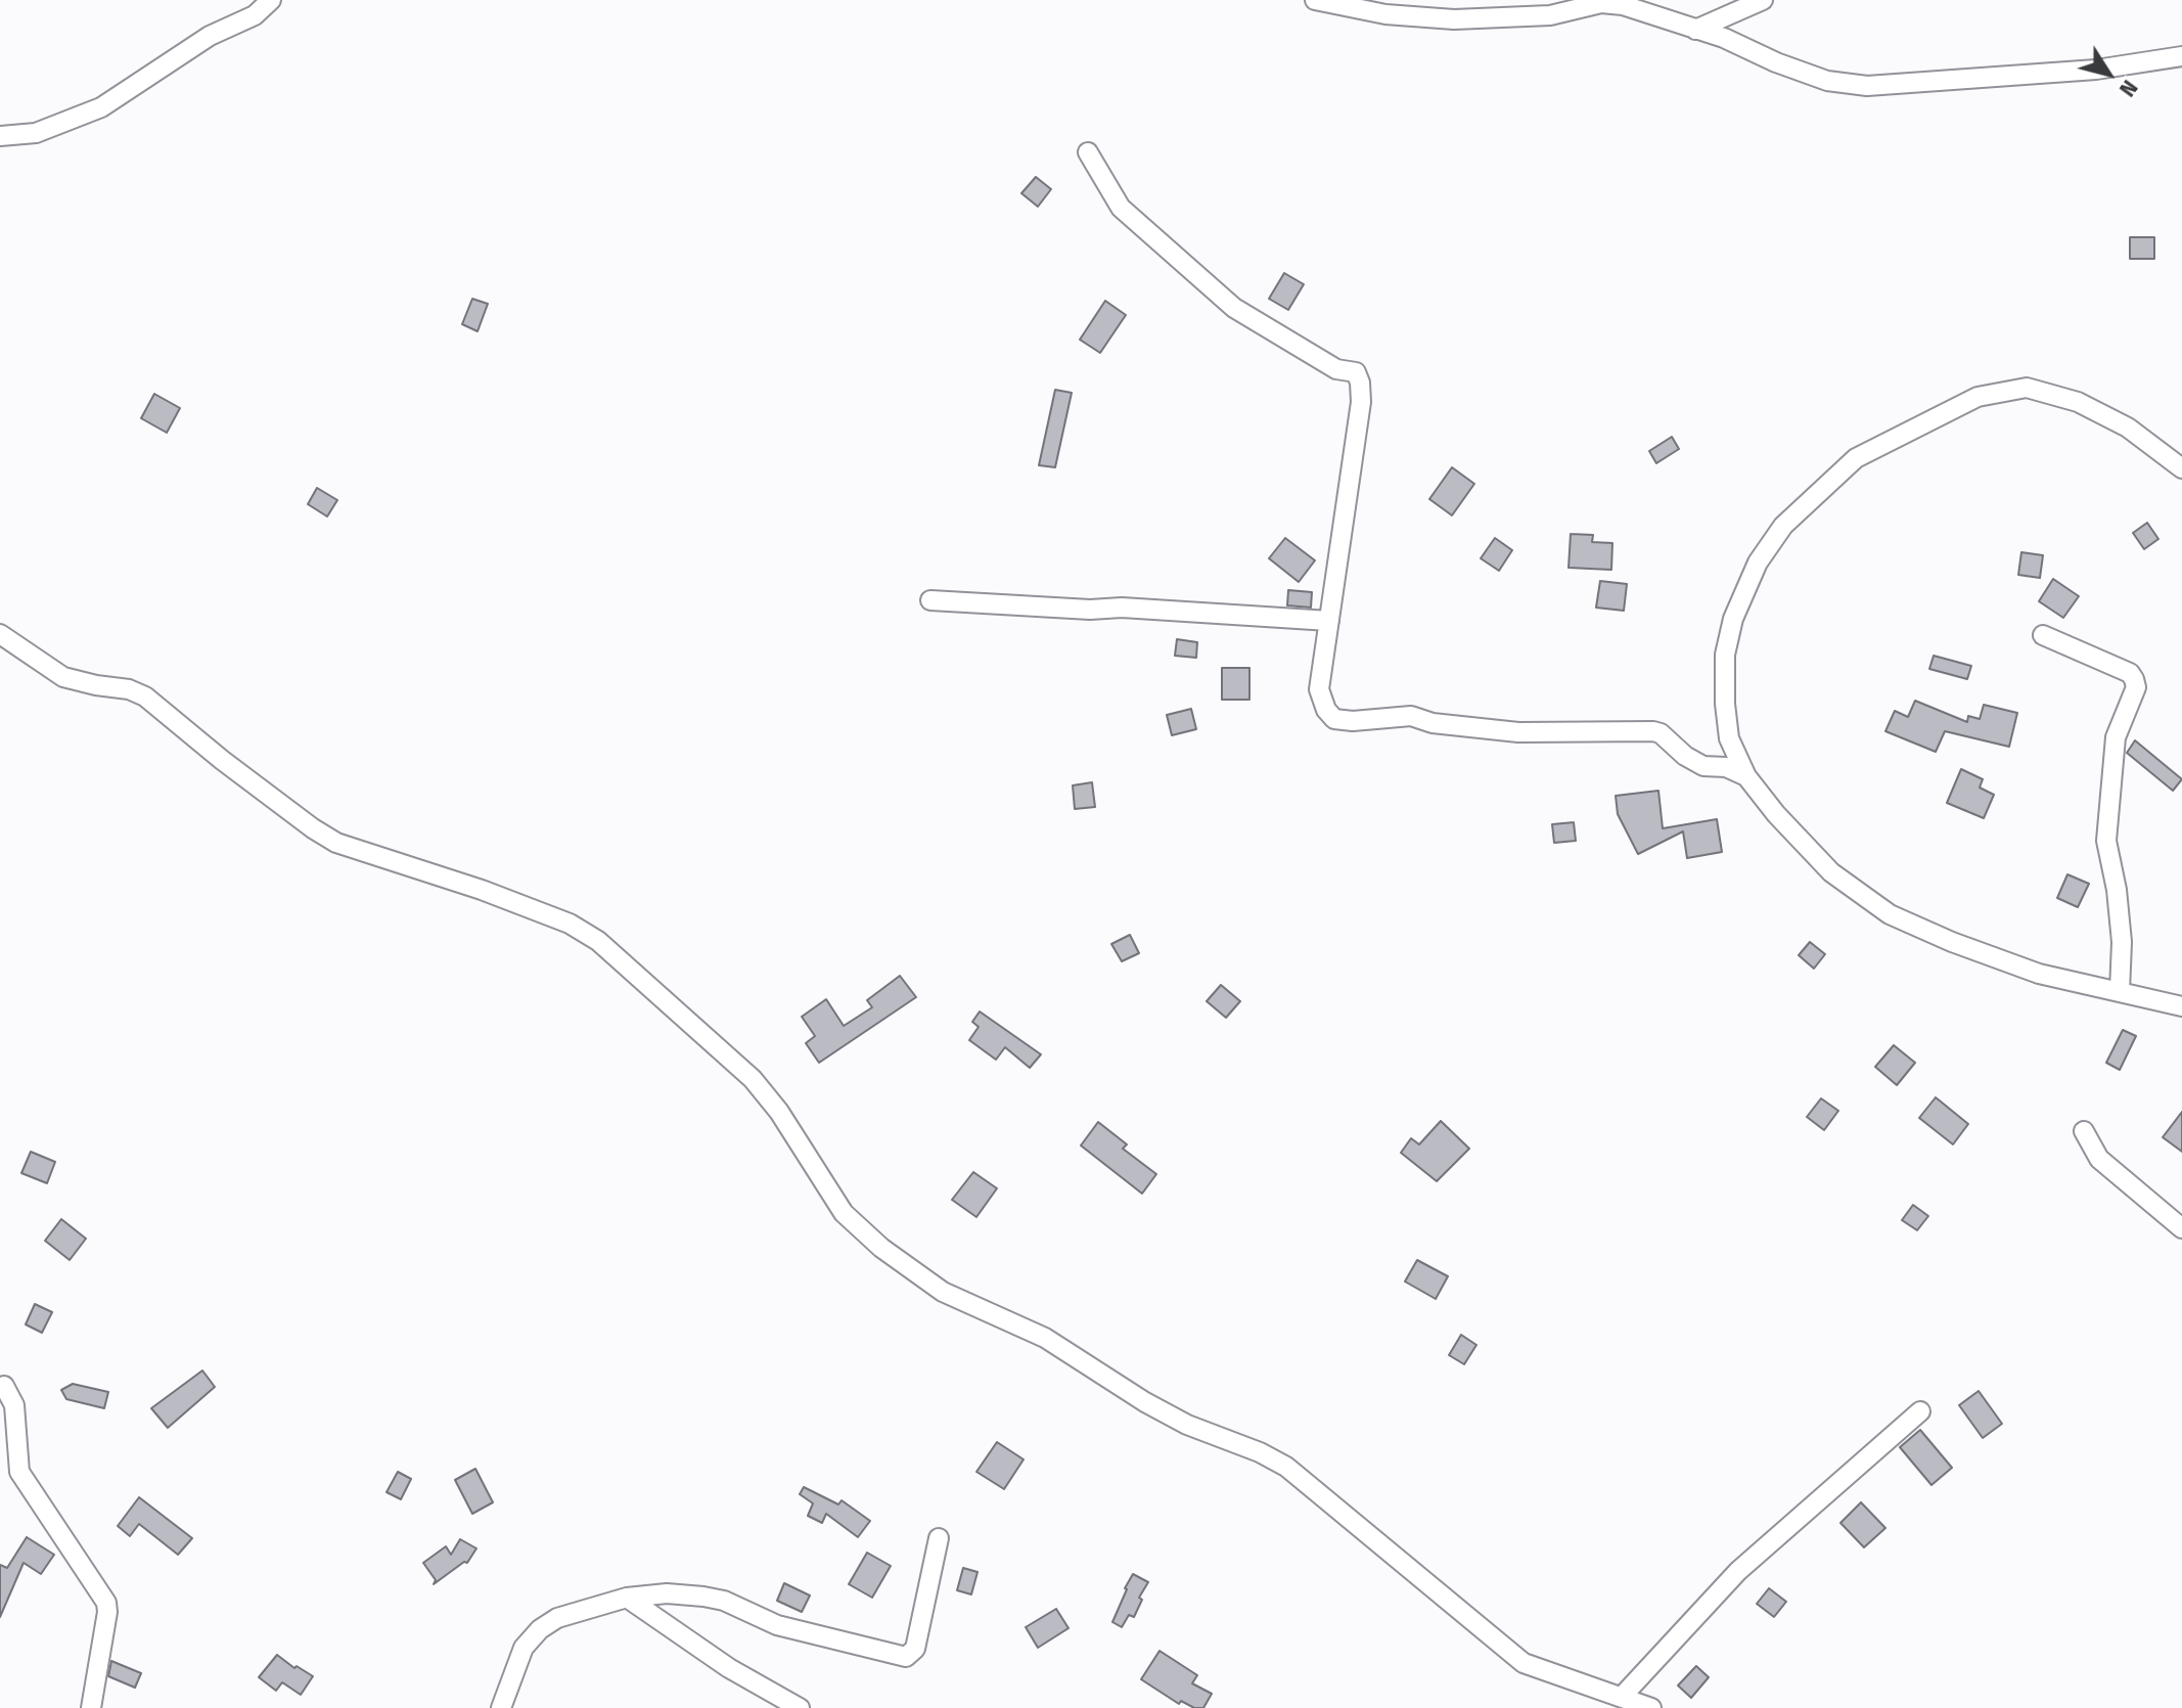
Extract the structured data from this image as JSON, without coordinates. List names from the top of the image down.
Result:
{
  "north": "bottom right"
}
